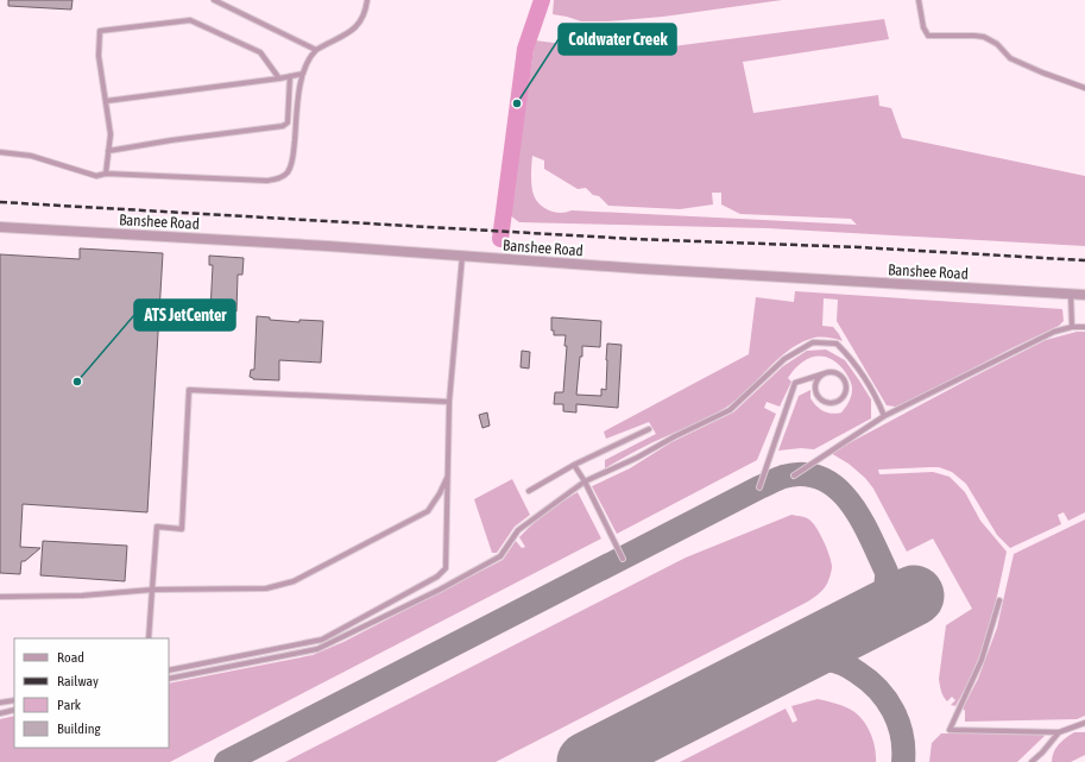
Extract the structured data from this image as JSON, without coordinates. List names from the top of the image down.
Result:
{
  "streets": {
    "street": ["Banshee Road"]
  },
  "places": ["Coldwater Creek", "ATS JetCenter"],
  "legend": [
    "Road",
    "Railway",
    "Park",
    "Building"
  ]
}
